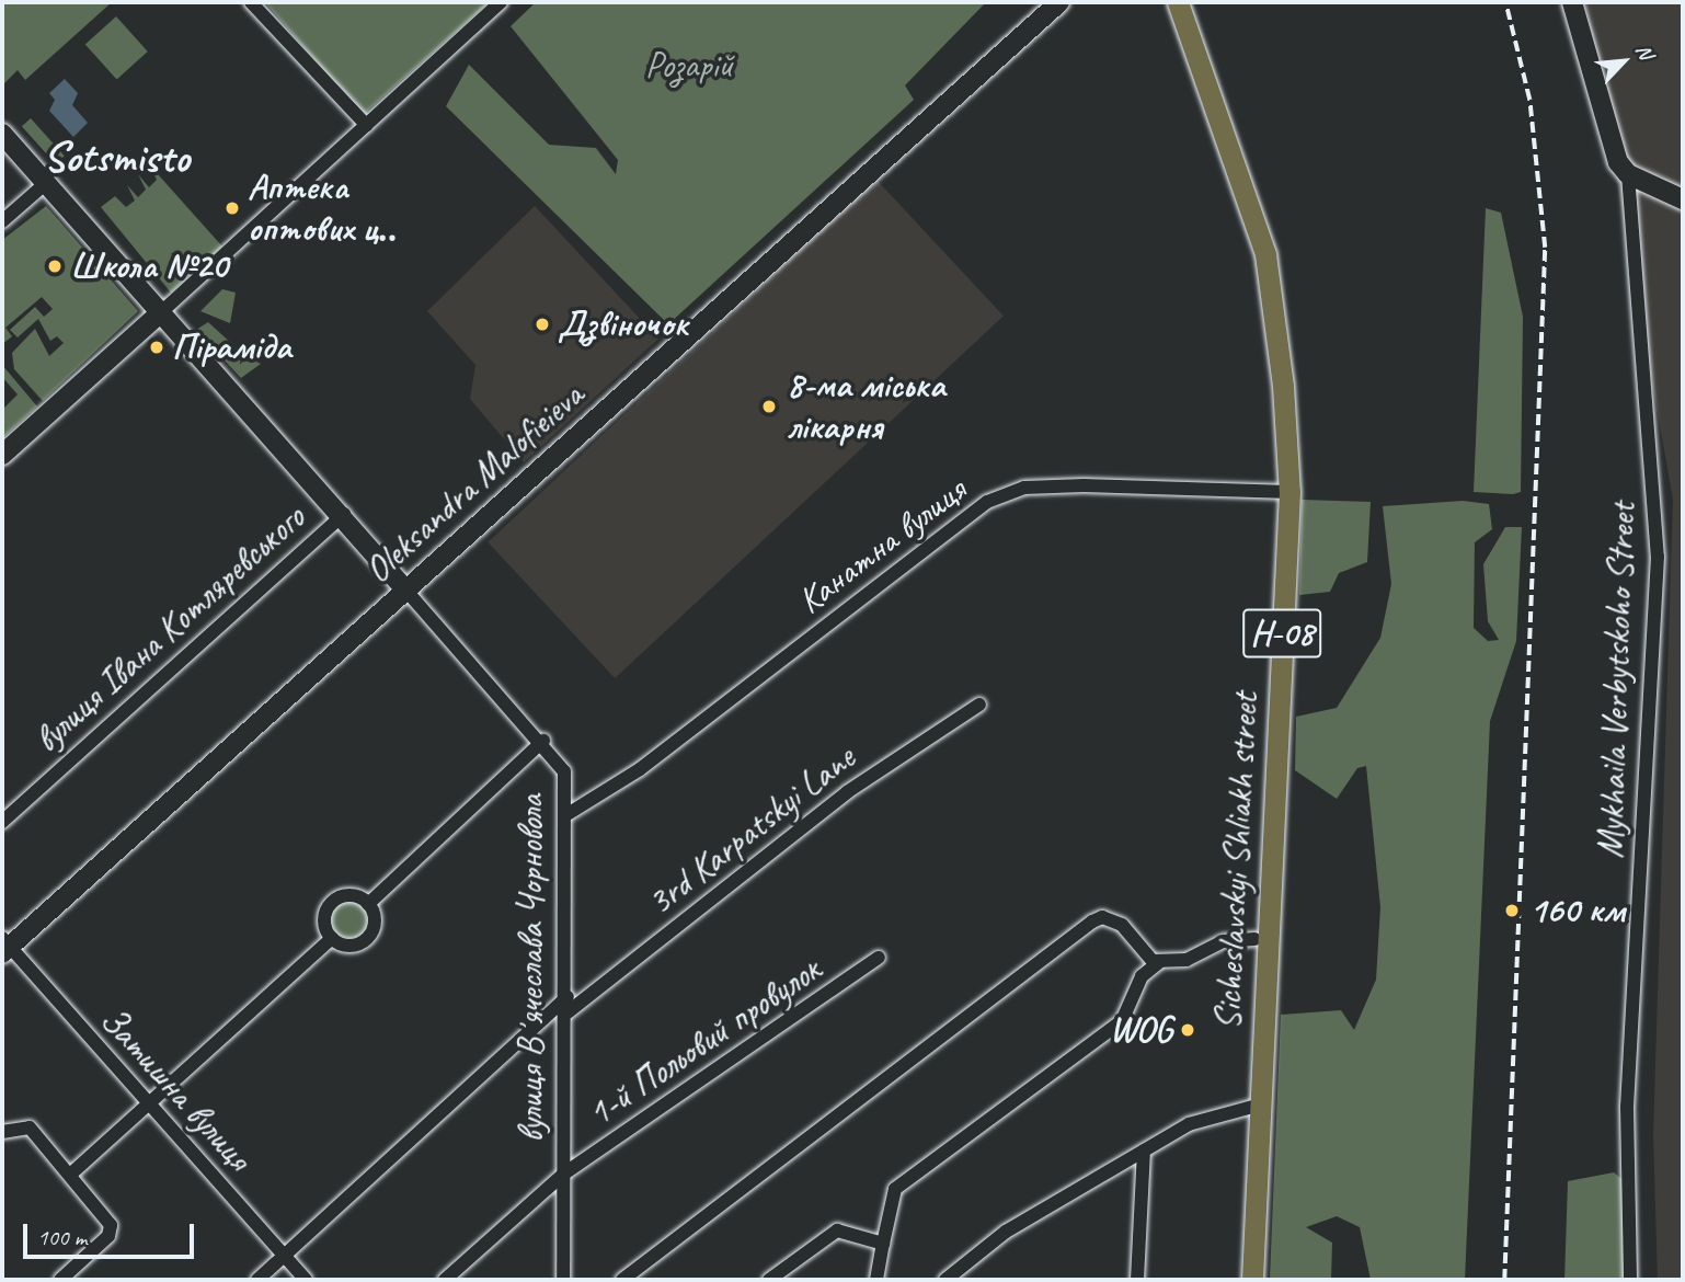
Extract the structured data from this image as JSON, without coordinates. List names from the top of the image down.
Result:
{
  "streets": {
    "main road": ["Н-08", "Sicheslavskyi Shliakh street"],
    "street": [
      "Oleksandra Malofieieva",
      "Канатна вулиця",
      "вулиця Івана Котляревського",
      "Mykhaila Verbytskoho Street",
      "3rd Karpatskyi Lane",
      "вулиця Вʼячеслава Чорновола",
      "1-й Польовий провулок",
      "Затишна вулиця"
    ]
  },
  "crossings": [
    ["Oleksandra Malofieieva", "вулиця Вʼячеслава Чорновола"],
    ["Oleksandra Malofieieva", "Затишна вулиця"],
    ["Канатна вулиця", "Sicheslavskyi Shliakh street"],
    ["Канатна вулиця", "вулиця Вʼячеслава Чорновола"],
    ["вулиця Івана Котляревського", "вулиця Вʼячеслава Чорновола"],
    ["3rd Karpatskyi Lane", "вулиця Вʼячеслава Чорновола"],
    ["вулиця Вʼячеслава Чорновола", "1-й Польовий провулок"]
  ],
  "districts": ["Sotsmisto"],
  "parks": ["Розарій"],
  "places": [
    "Аптека оптових ц‥",
    "Школа №20",
    "Дзвіночок",
    "Піраміда",
    "8-ма міська лікарня",
    "160 км",
    "WOG"
  ],
  "scale_bar": "100 m",
  "north": "top right"
}
